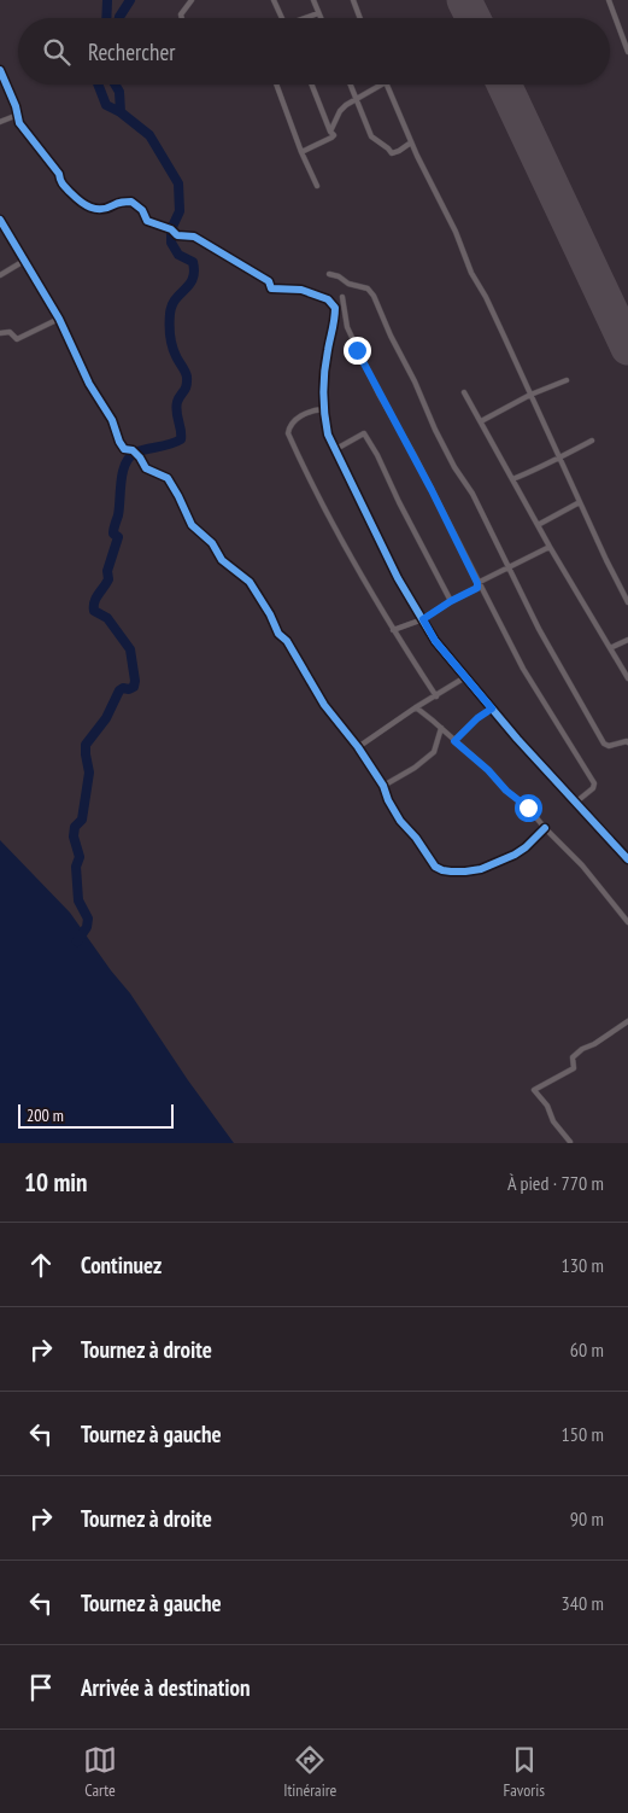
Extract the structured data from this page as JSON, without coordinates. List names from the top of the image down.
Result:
{
  "scale_bar": "200 m",
  "page": {
    "search": "Rechercher",
    "scale": "200 m",
    "heading": ["10 min", "À pied · 770 m"],
    "list": [
      ["Continuez", "130 m"],
      ["Tournez à droite", "60 m"],
      ["Tournez à gauche", "150 m"],
      ["Tournez à droite", "90 m"],
      ["Tournez à gauche", "340 m"],
      "Arrivée à destination"
    ],
    "nav": ["Carte", "Itinéraire", "Favoris"]
  }
}
